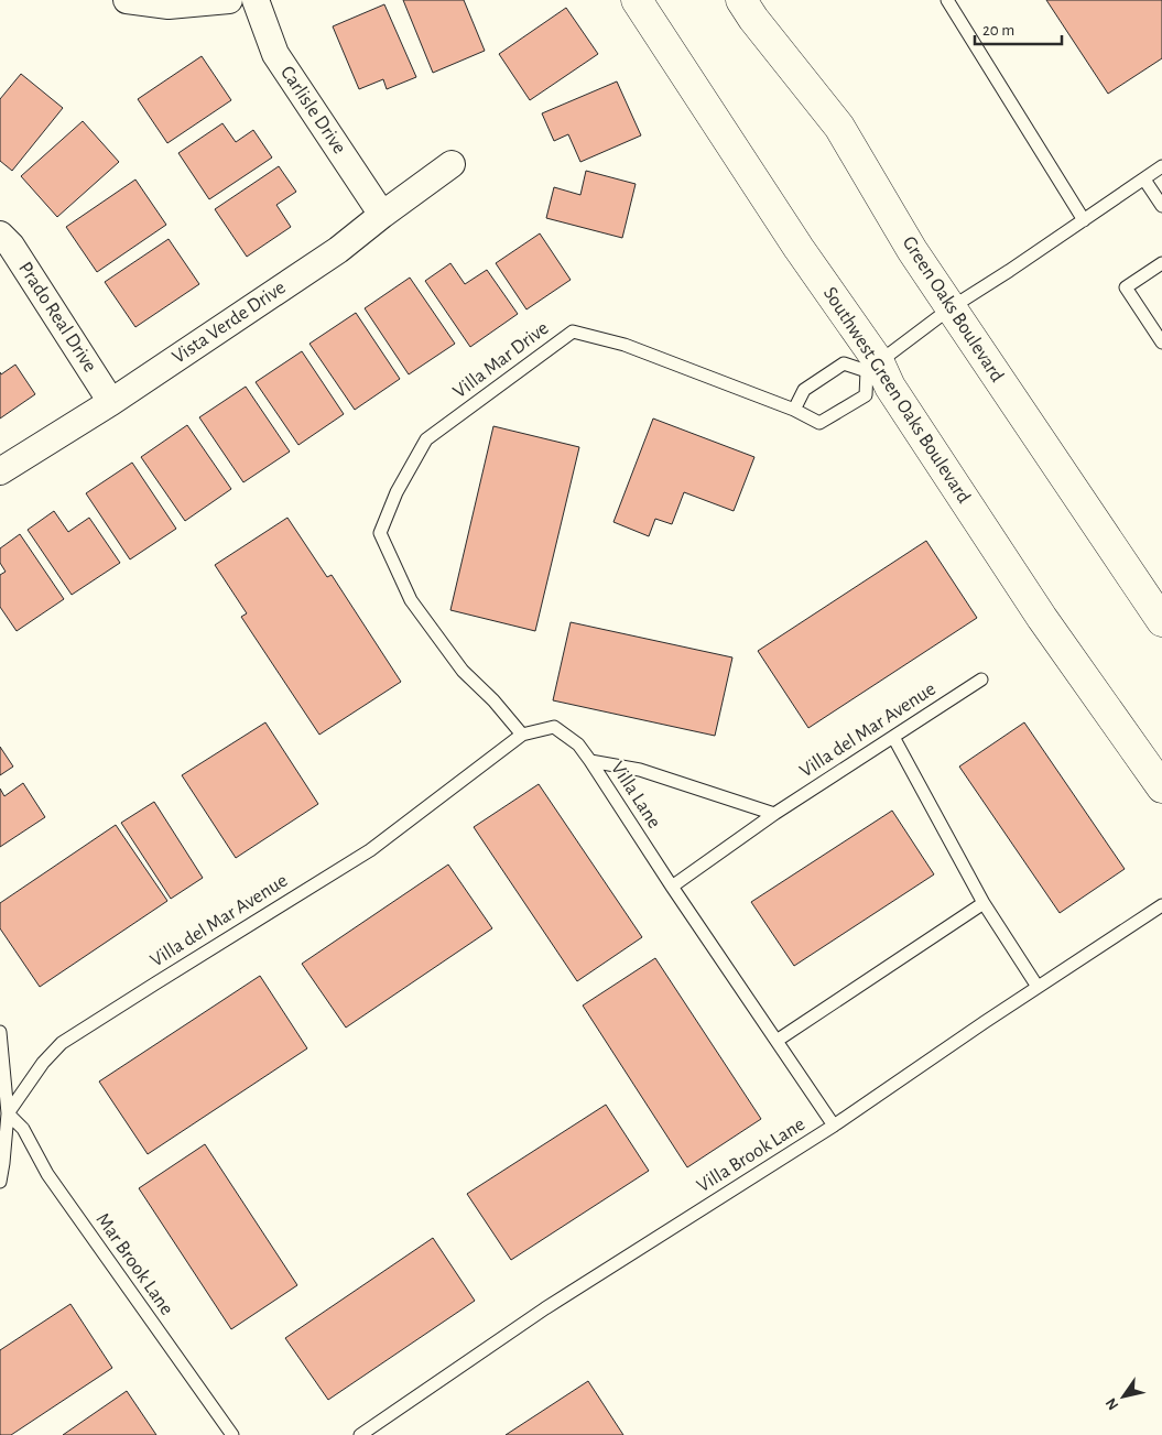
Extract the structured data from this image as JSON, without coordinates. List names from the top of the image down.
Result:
{
  "streets": {
    "main road": ["Green Oaks Boulevard", "Southwest Green Oaks Boulevard"],
    "street": ["Carlisle Drive", "Prado Real Drive", "Vista Verde Drive"],
    "lane": [
      "Villa Mar Drive",
      "Villa del Mar Avenue",
      "Villa Lane",
      "Villa Brook Lane",
      "Mar Brook Lane"
    ]
  },
  "crossings": [
    ["Carlisle Drive", "Vista Verde Drive"],
    ["Prado Real Drive", "Vista Verde Drive"],
    ["Villa Mar Drive", "Southwest Green Oaks Boulevard"],
    ["Villa Mar Drive", "Villa del Mar Avenue"],
    ["Villa Mar Drive", "Villa Lane"],
    ["Villa del Mar Avenue", "Villa Lane"],
    ["Villa del Mar Avenue", "Mar Brook Lane"],
    ["Villa Lane", "Villa Brook Lane"]
  ],
  "scale_bar": "20 m",
  "north": "bottom left"
}
